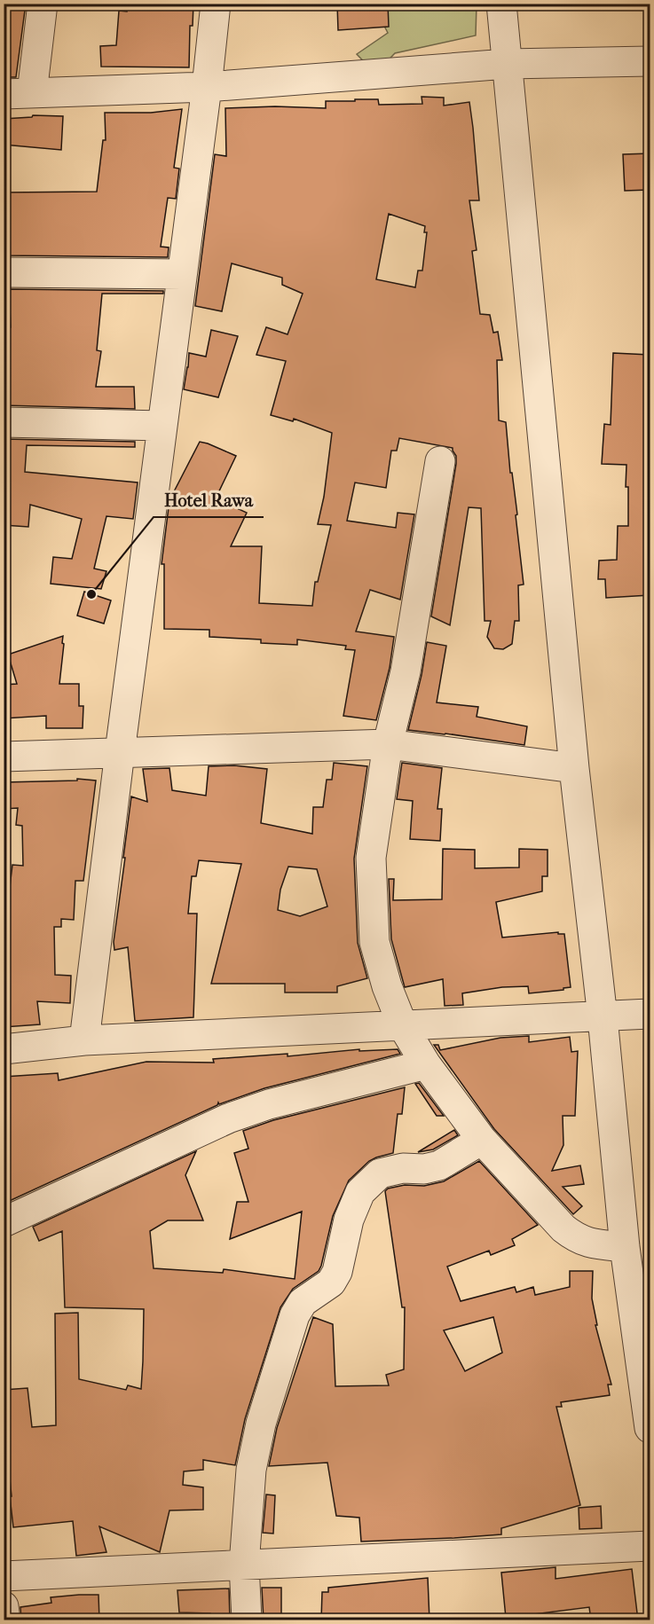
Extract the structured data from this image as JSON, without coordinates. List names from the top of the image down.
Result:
{
  "places": ["Hotel Rawa"]
}
